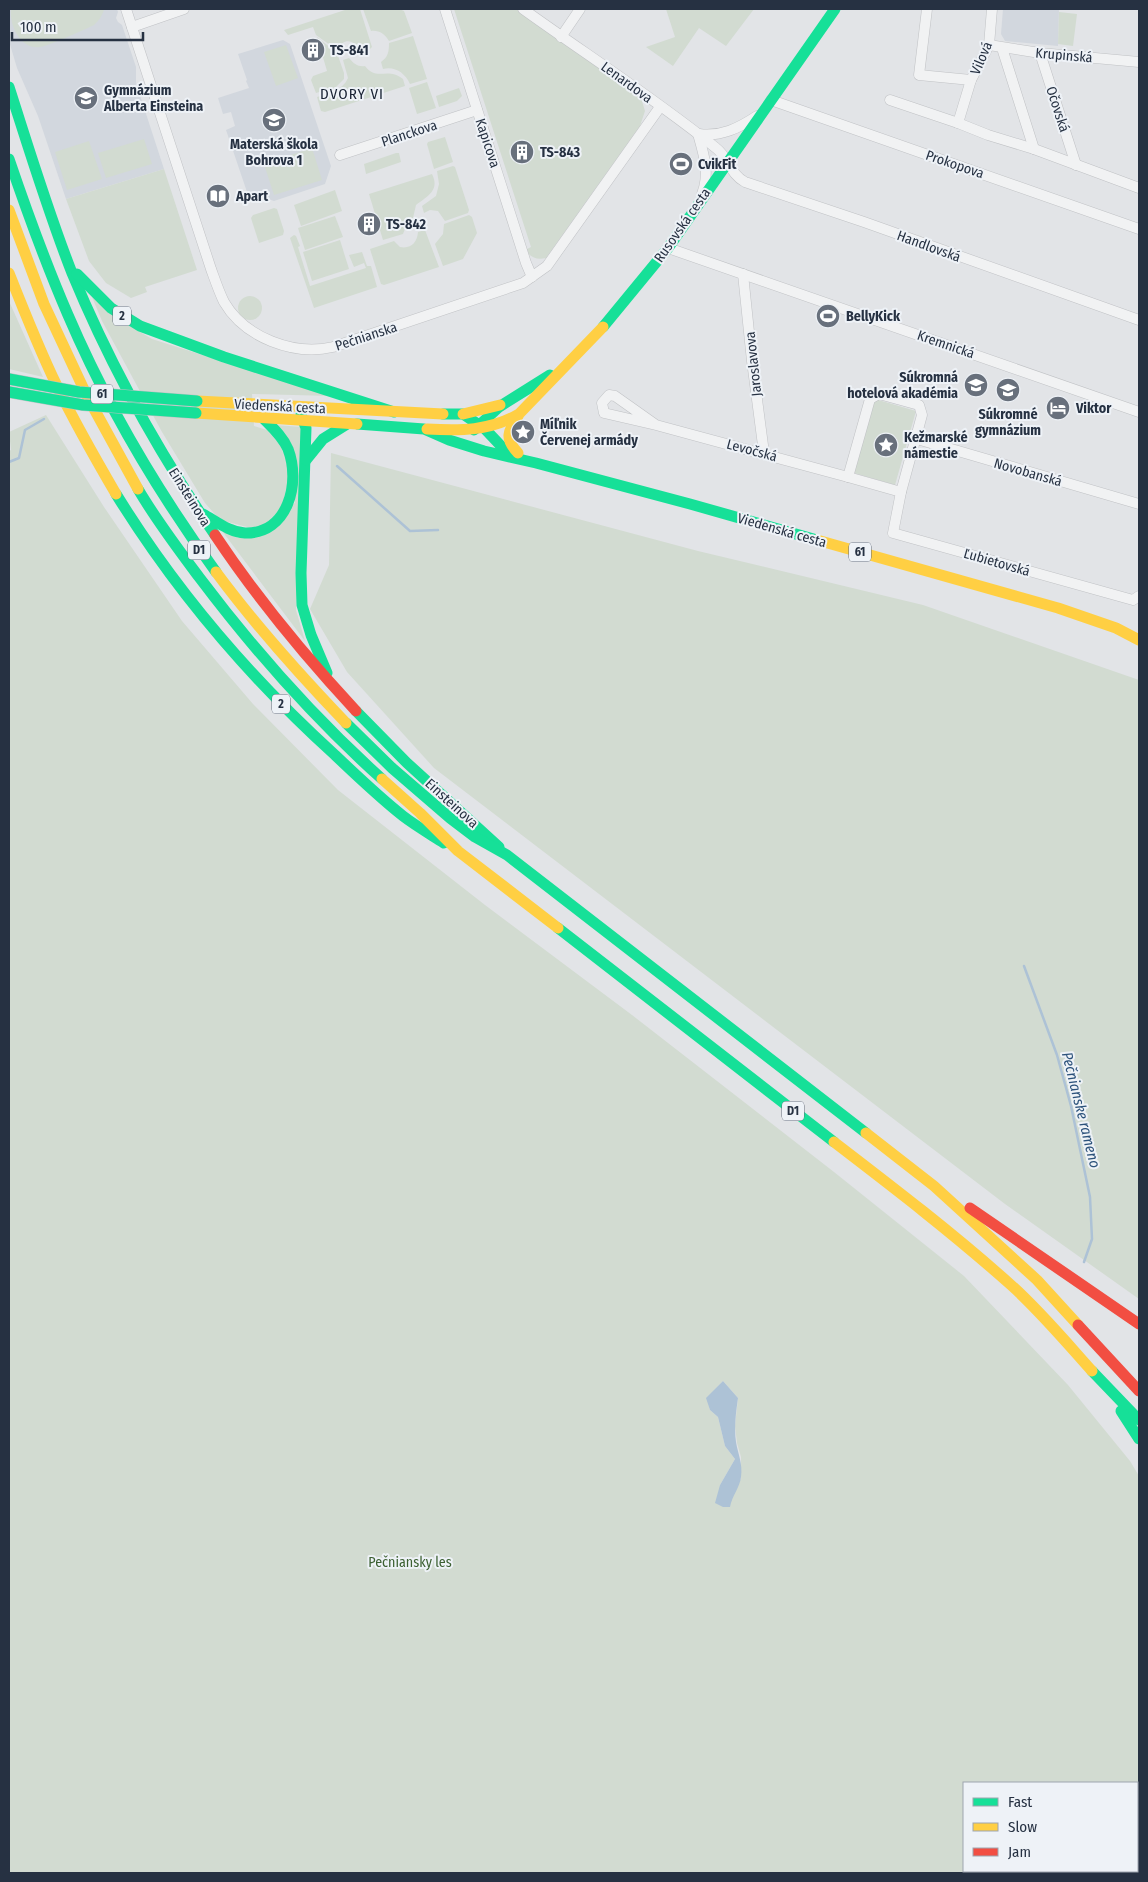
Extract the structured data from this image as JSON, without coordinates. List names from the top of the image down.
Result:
{
  "streets": {
    "main road": [
      "Rusovská cesta",
      "2",
      "61",
      "Viedenská cesta",
      "Einsteinova",
      "D1"
    ],
    "street": [
      "Krupinská",
      "Vilová",
      "Lenardova",
      "Očovská",
      "Planckova",
      "Kapicova",
      "Prokopova",
      "Handlovská",
      "Pečnianska",
      "Kremnická",
      "Jaroslavova",
      "Levočská",
      "Novobanská",
      "Ľubietovská"
    ]
  },
  "crossings": [
    ["Krupinská", "Vilová"],
    ["Krupinská", "Očovská"],
    ["Lenardova", "Rusovská cesta"],
    ["Lenardova", "Handlovská"],
    ["Lenardova", "Pečnianska"],
    ["Planckova", "Kapicova"],
    ["Kapicova", "Pečnianska"],
    ["Prokopova", "Rusovská cesta"],
    ["Rusovská cesta", "Handlovská"],
    ["Rusovská cesta", "Kremnická"],
    ["Rusovská cesta", "Viedenská cesta"],
    ["2", "Viedenská cesta"],
    ["2", "Einsteinova"],
    ["2", "D1"],
    ["Kremnická", "Jaroslavova"],
    ["Jaroslavova", "Levočská"],
    ["Einsteinova", "D1"]
  ],
  "districts": ["DVORY VI"],
  "water": ["Pečnianske rameno"],
  "parks": ["Pečniansky les"],
  "places": {
    "building": ["TS-841", "TS-843", "TS-842"],
    "school or university": [
      "Gymnázium Alberta Einsteina",
      "Materská škola Bohrova 1",
      "Súkromná hotelová akadémia",
      "Súkromné gymnázium"
    ],
    "sports": ["CvikFit", "BellyKick"],
    "library": ["Apart"],
    "hotel": ["Viktor"],
    "place": ["Míľnik Červenej armády", "Kežmarské námestie"]
  },
  "legend": ["Fast", "Slow", "Jam"],
  "scale_bar": "100 m"
}
